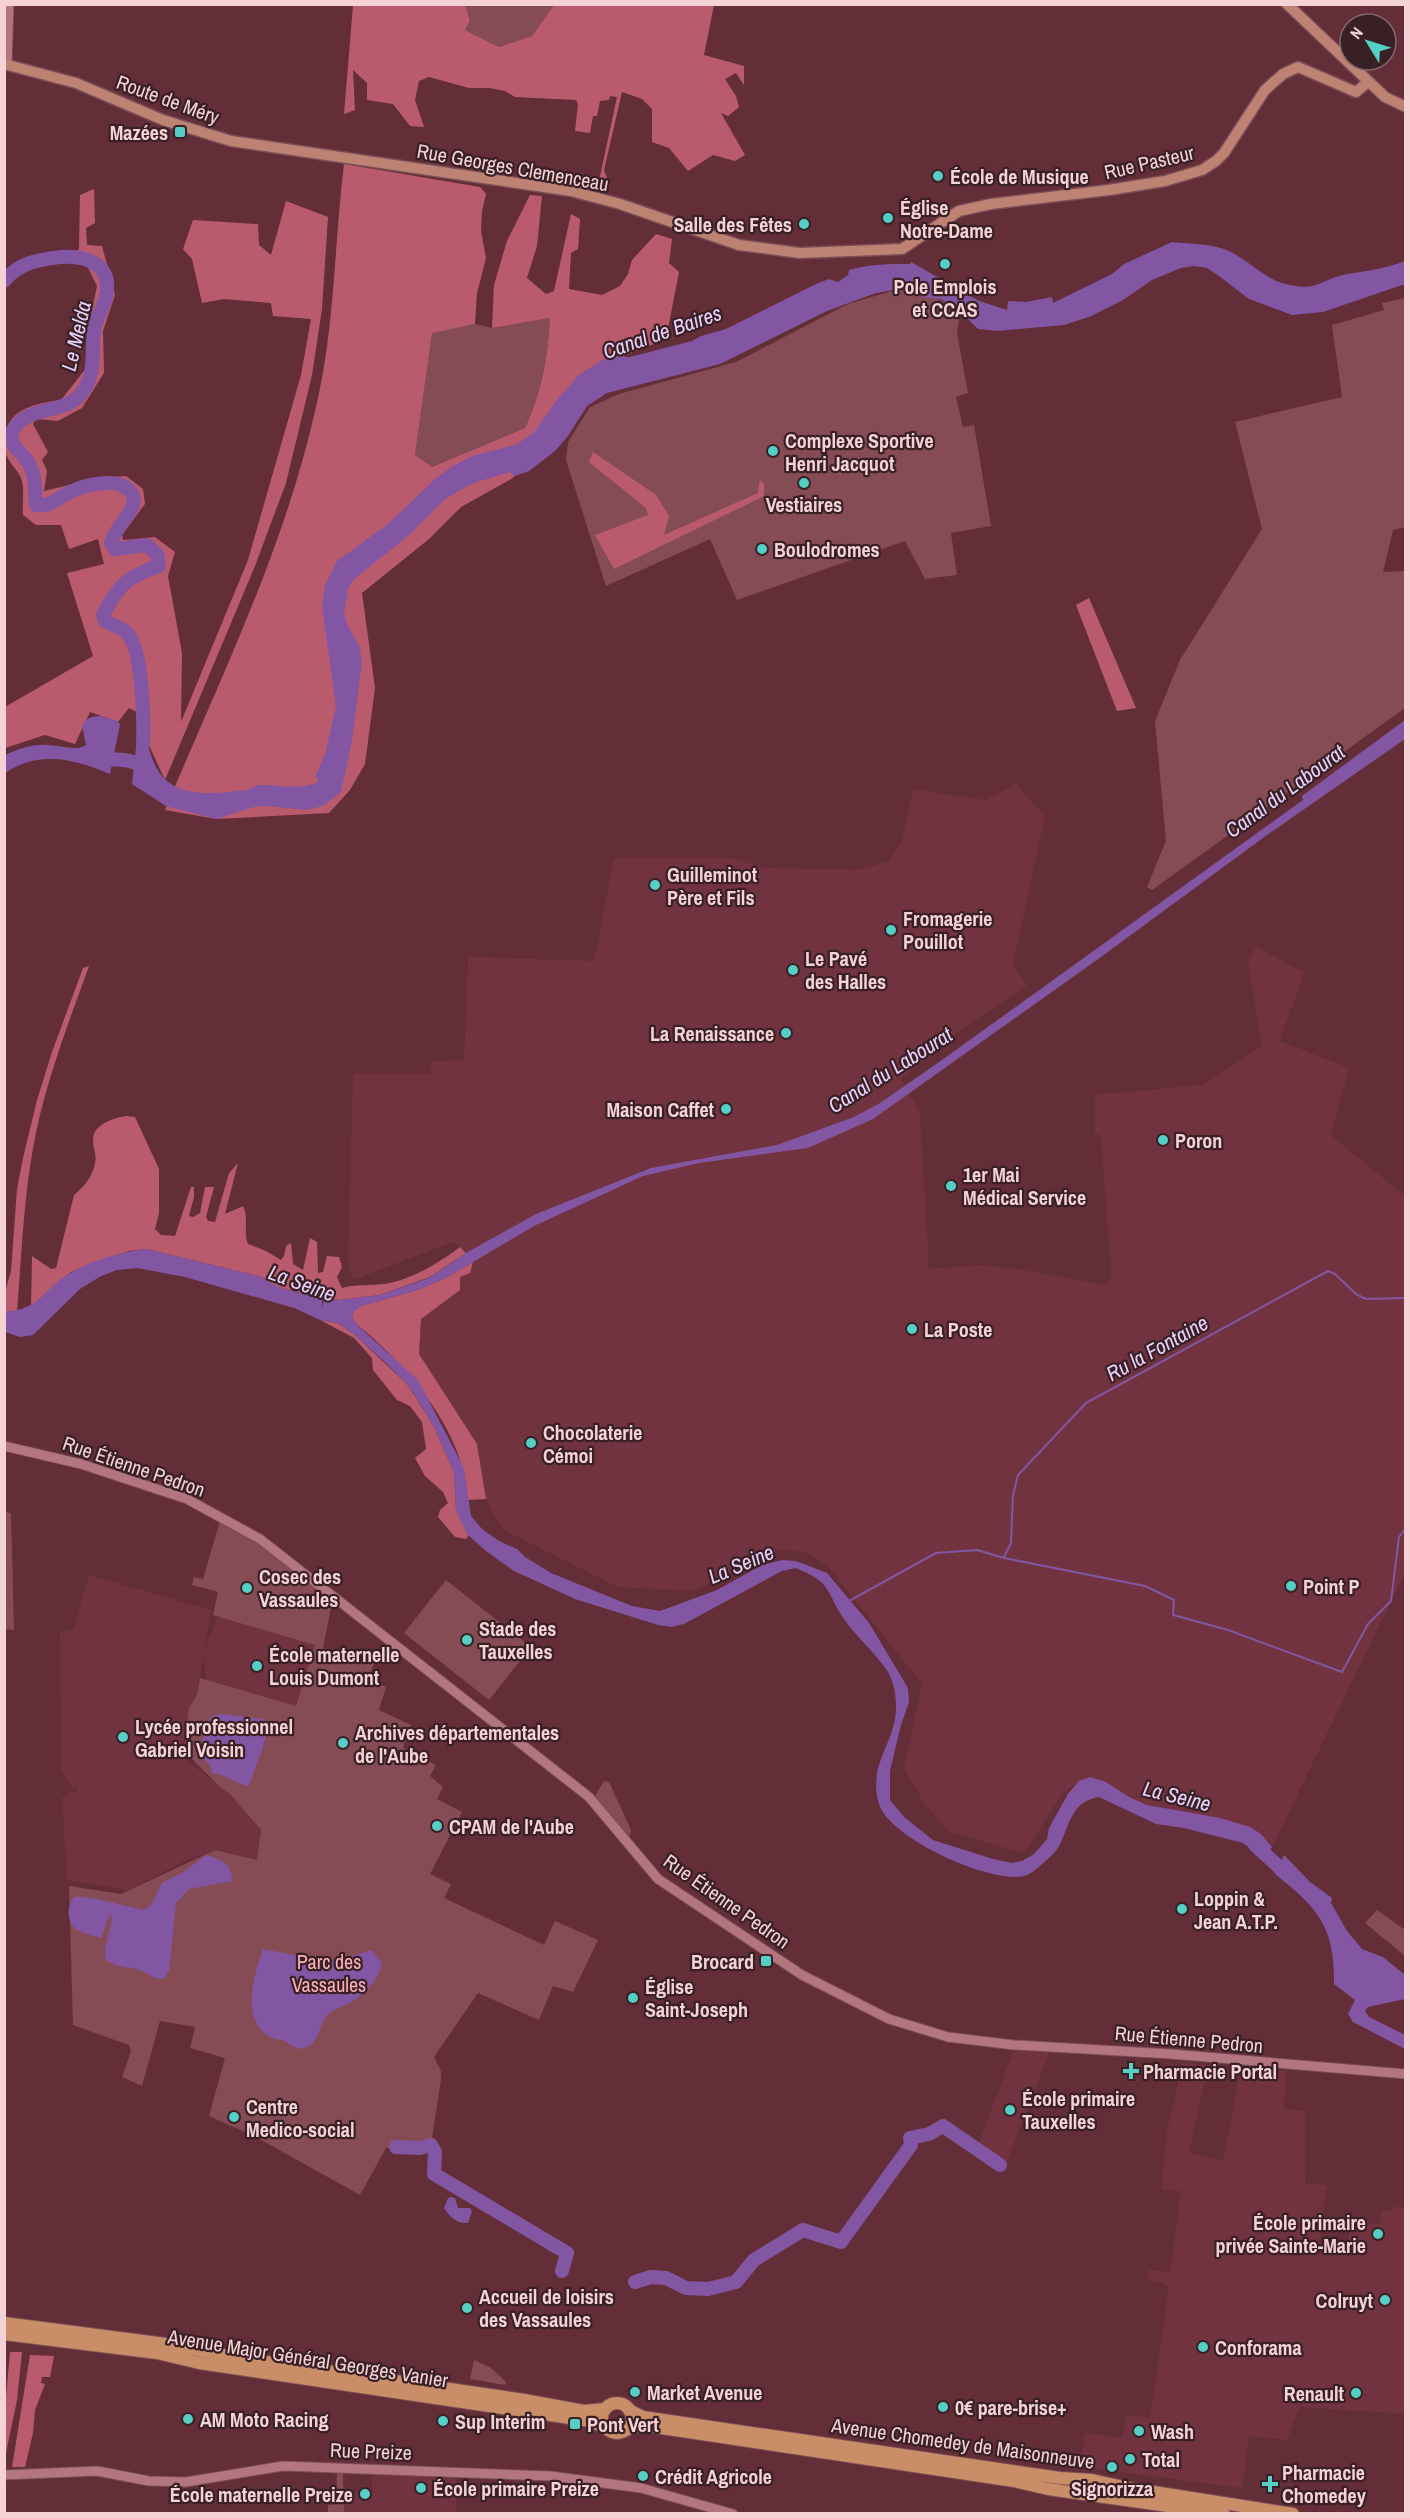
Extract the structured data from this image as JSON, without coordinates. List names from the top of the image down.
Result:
{
  "streets": {
    "main road": [
      "Route de Méry",
      "Rue Pasteur",
      "Rue Georges Clemenceau",
      "Avenue Major Général Georges Vanier",
      "Avenue Chomedey de Maisonneuve"
    ],
    "street": ["Rue Étienne Pedron", "Rue Preize"]
  },
  "crossings": [
    ["Route de Méry", "Rue Georges Clemenceau"],
    ["Rue Pasteur", "Rue Georges Clemenceau"],
    ["Avenue Major Général Georges Vanier", "Avenue Chomedey de Maisonneuve"]
  ],
  "water": [
    "Canal de Baires",
    "Le Melda",
    "Canal du Labourat",
    "La Seine",
    "Ru la Fontaine"
  ],
  "parks": ["Parc des Vassaules"],
  "places": {
    "transit": ["Mazées", "Brocard", "Pont Vert"],
    "other": [
      "École de Musique",
      "Église Notre-Dame",
      "Salle des Fêtes",
      "Pole Emplois et CCAS",
      "Complexe Sportive Henri Jacquot",
      "Vestiaires",
      "Boulodromes",
      "Guilleminot Père et Fils",
      "Fromagerie Pouillot",
      "Le Pavé des Halles",
      "La Renaissance",
      "Maison Caffet",
      "Poron",
      "1er Mai Médical Service",
      "La Poste",
      "Chocolaterie Cémoi",
      "Point P",
      "Cosec des Vassaules",
      "Stade des Tauxelles",
      "École maternelle Louis Dumont",
      "Lycée professionnel Gabriel Voisin",
      "Archives départementales de l'Aube",
      "CPAM de l'Aube",
      "Loppin & Jean A.T.P.",
      "Église Saint-Joseph",
      "École primaire Tauxelles",
      "Centre Medico-social",
      "École primaire privée Sainte-Marie",
      "Colruyt",
      "Accueil de loisirs des Vassaules",
      "Conforama",
      "Market Avenue",
      "Renault",
      "0€ pare-brise+",
      "AM Moto Racing",
      "Sup Interim",
      "Wash",
      "Total",
      "Signorizza",
      "Crédit Agricole",
      "École primaire Preize",
      "École maternelle Preize"
    ],
    "health": ["Pharmacie Portal", "Pharmacie Chomedey"]
  },
  "north": "top left"
}
